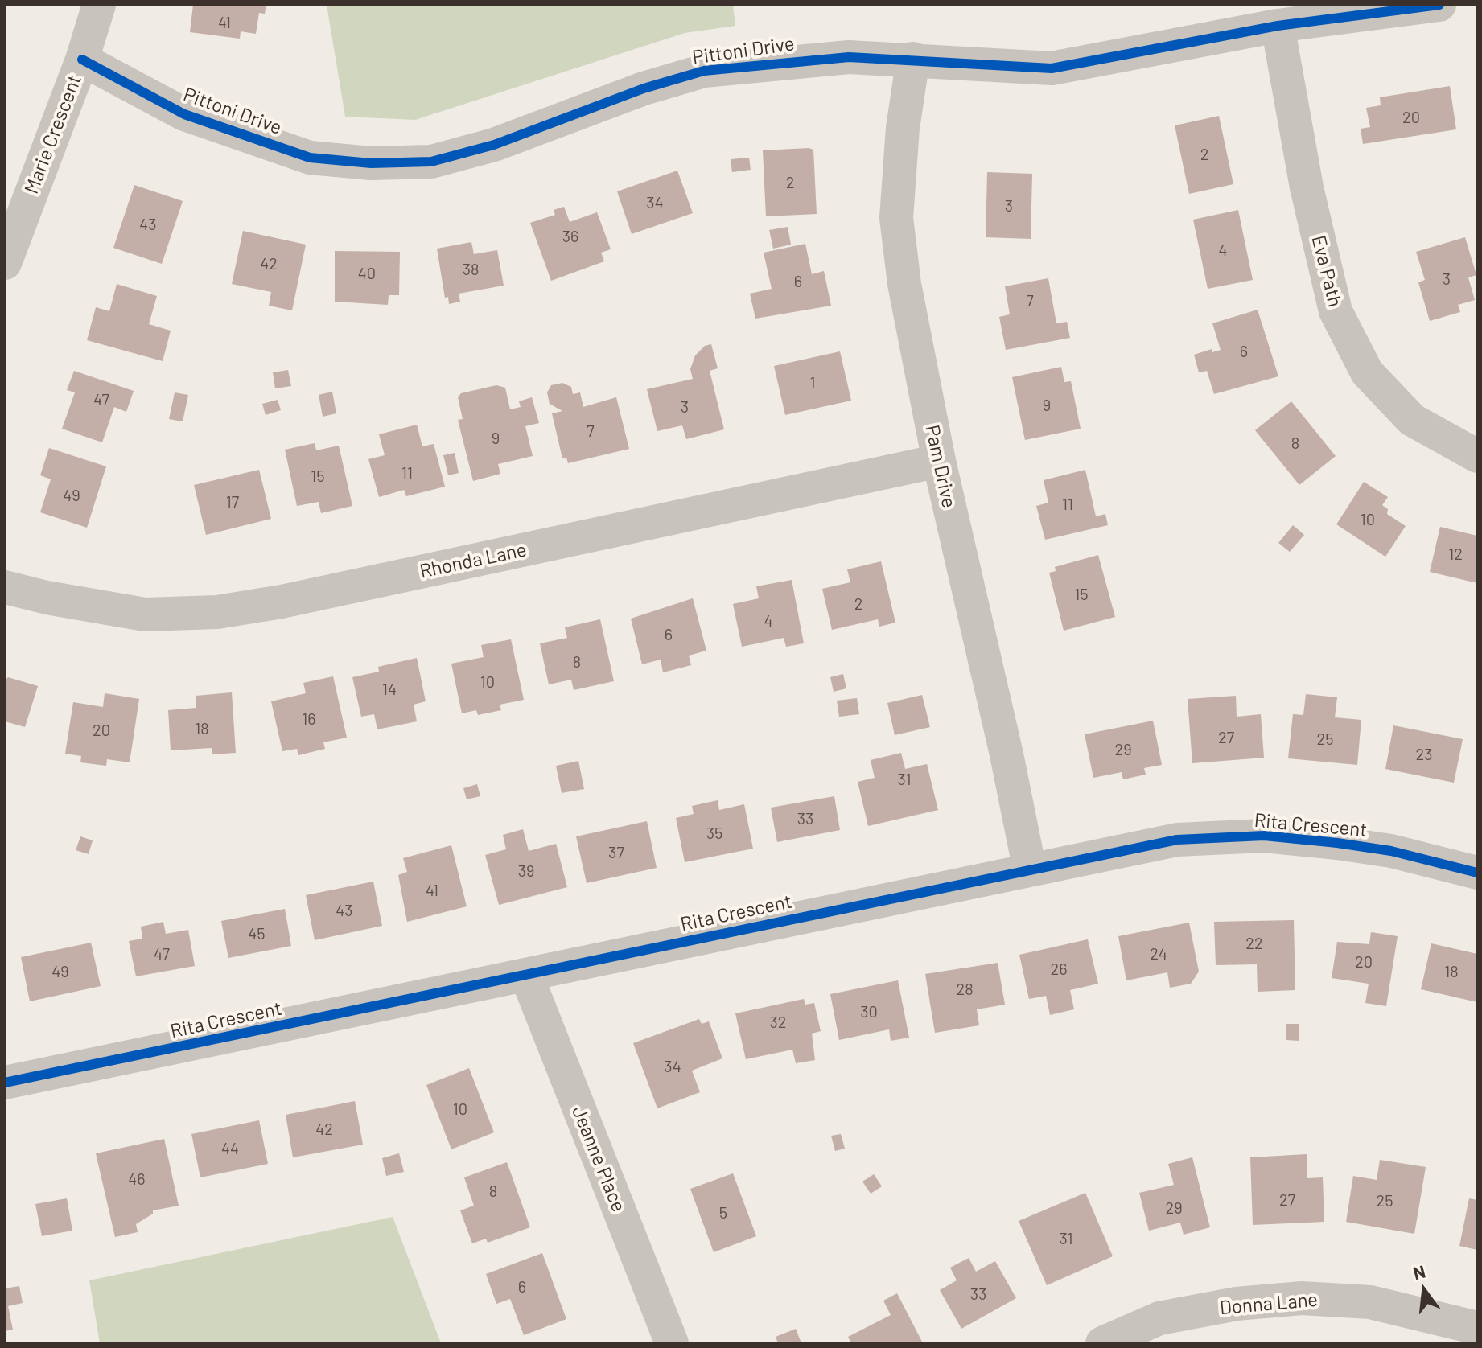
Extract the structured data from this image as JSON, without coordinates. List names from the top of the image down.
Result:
{
  "streets": {
    "street": [
      "Pittoni Drive",
      "Marie Crescent",
      "Eva Path",
      "Pam Drive",
      "Rhonda Lane",
      "Rita Crescent",
      "Jeanne Place",
      "Donna Lane"
    ]
  },
  "crossings": [
    ["Pittoni Drive", "Marie Crescent"],
    ["Pittoni Drive", "Eva Path"],
    ["Pittoni Drive", "Pam Drive"],
    ["Pam Drive", "Rhonda Lane"],
    ["Pam Drive", "Rita Crescent"],
    ["Rita Crescent", "Jeanne Place"]
  ],
  "house_numbers": [
    "41",
    "20",
    "2",
    "2",
    "34",
    "3",
    "43",
    "36",
    "4",
    "42",
    "38",
    "40",
    "3",
    "6",
    "7",
    "6",
    "1",
    "47",
    "9",
    "3",
    "7",
    "9",
    "8",
    "11",
    "15",
    "49",
    "17",
    "11",
    "10",
    "12",
    "15",
    "2",
    "4",
    "6",
    "8",
    "10",
    "14",
    "16",
    "18",
    "20",
    "27",
    "25",
    "29",
    "23",
    "31",
    "33",
    "35",
    "37",
    "39",
    "41",
    "43",
    "45",
    "22",
    "47",
    "24",
    "20",
    "26",
    "49",
    "18",
    "28",
    "30",
    "32",
    "34",
    "10",
    "42",
    "44",
    "46",
    "8",
    "27",
    "25",
    "29",
    "5",
    "31",
    "6",
    "33"
  ],
  "north": "top"
}
